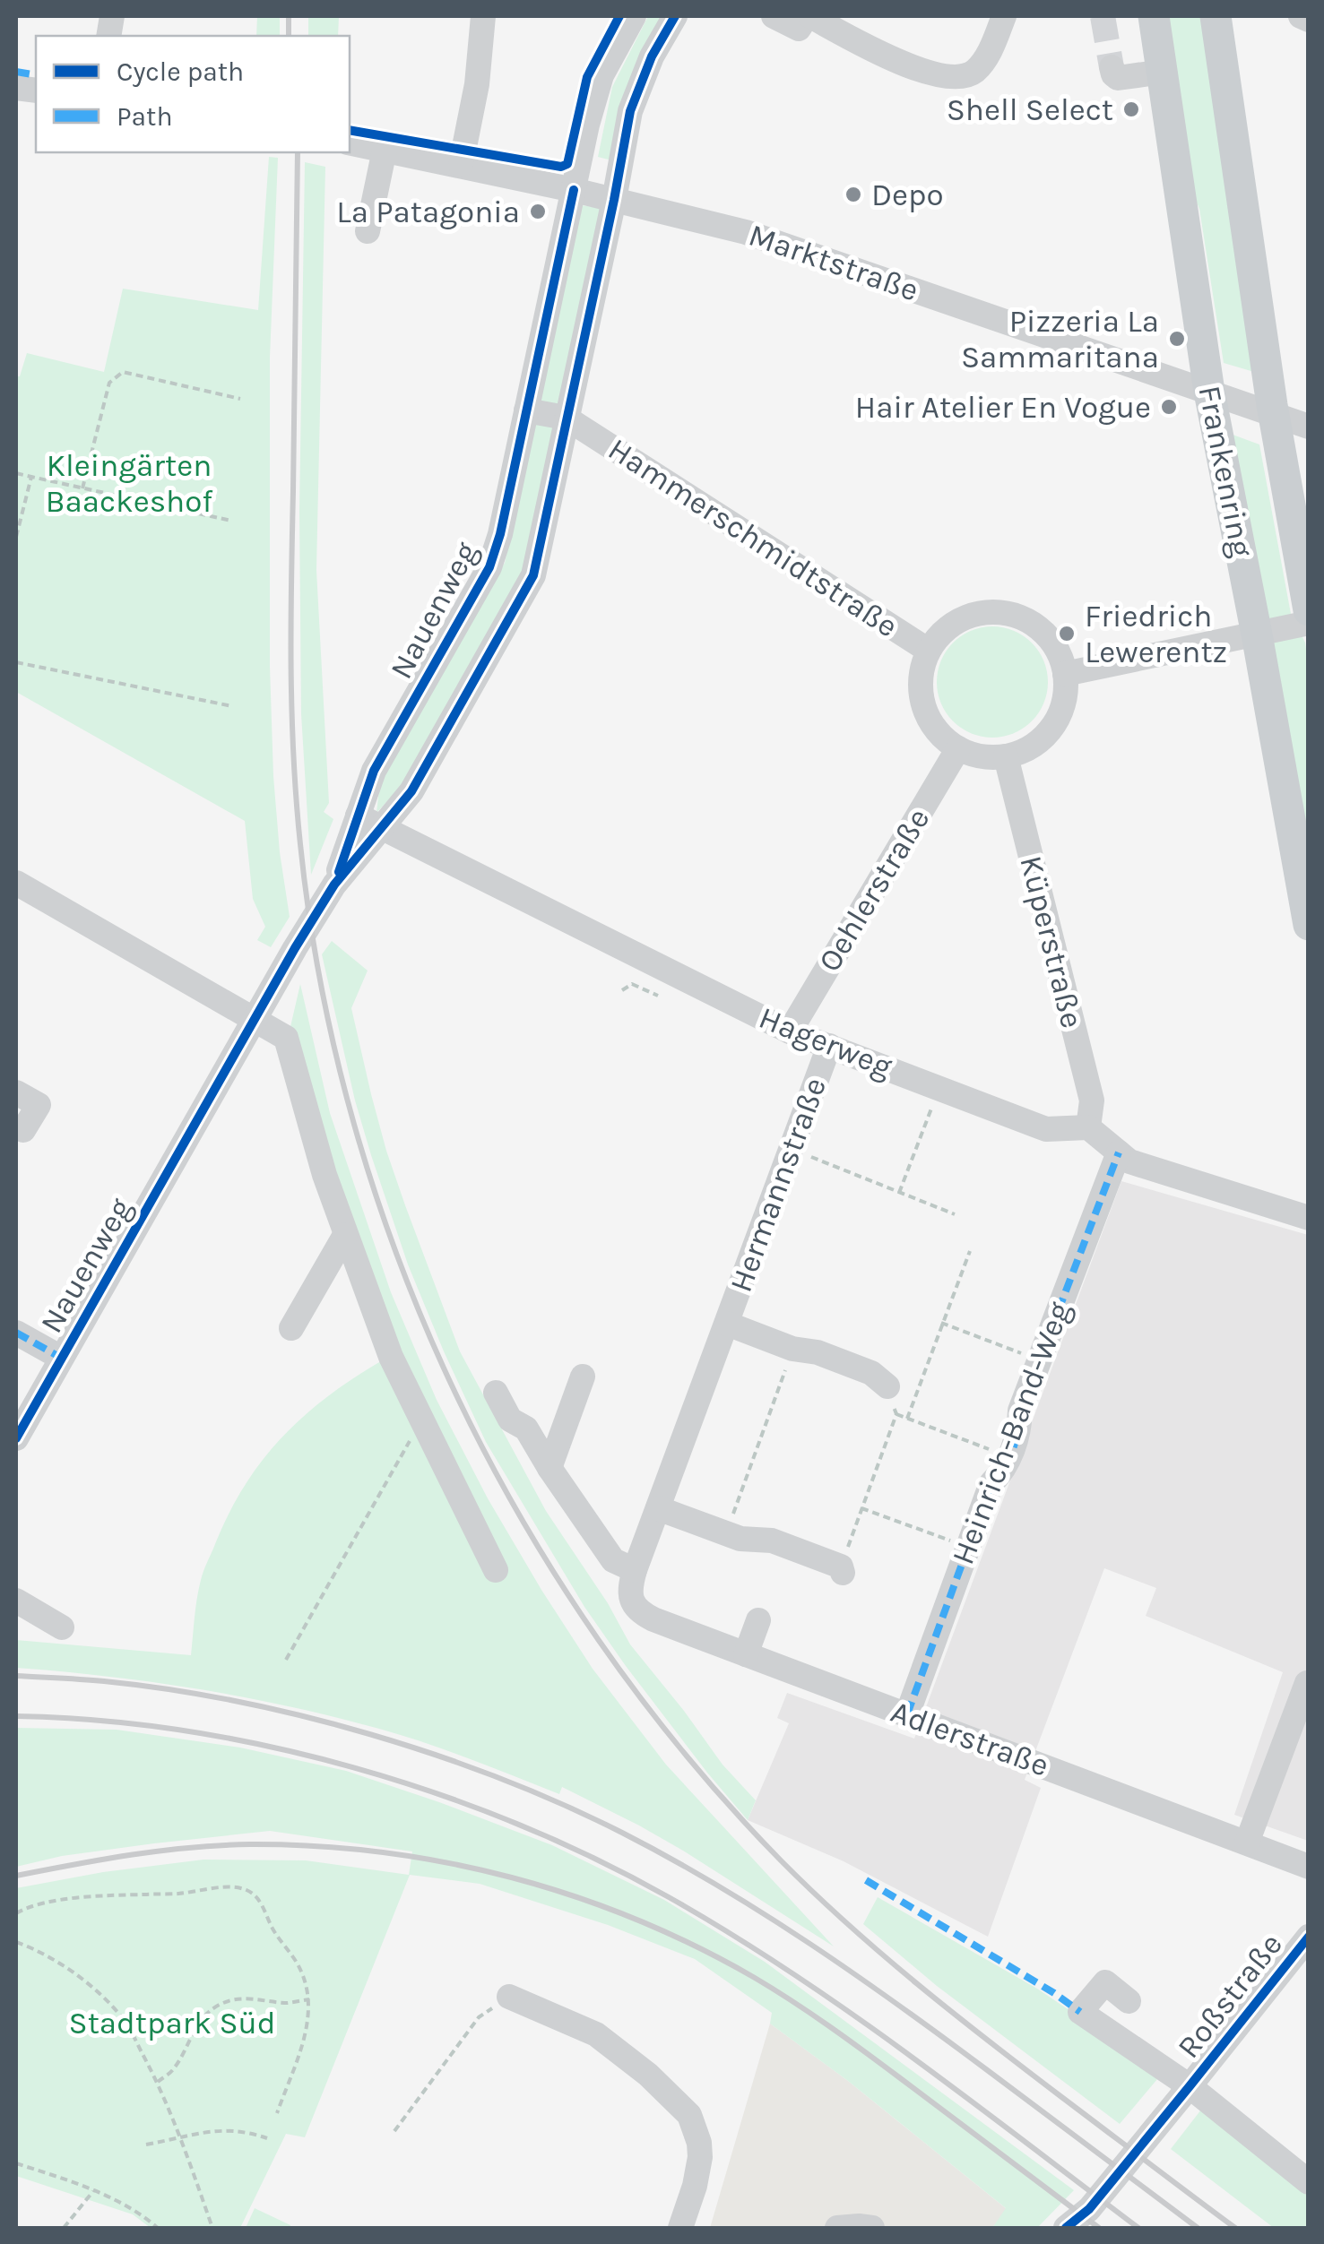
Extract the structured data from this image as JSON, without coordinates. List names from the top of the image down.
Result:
{
  "streets": {
    "main road": ["Frankenring"],
    "street": [
      "Marktstraße",
      "Hammerschmidtstraße",
      "Nauenweg",
      "Oehlerstraße",
      "Küperstraße",
      "Hagerweg",
      "Hermannstraße",
      "Heinrich-Band-Weg",
      "Adlerstraße",
      "Roßstraße"
    ]
  },
  "crossings": [
    ["Marktstraße", "Frankenring"],
    ["Marktstraße", "Nauenweg"],
    ["Hammerschmidtstraße", "Nauenweg"],
    ["Hammerschmidtstraße", "Oehlerstraße"],
    ["Hammerschmidtstraße", "Küperstraße"],
    ["Nauenweg", "Hagerweg"],
    ["Oehlerstraße", "Küperstraße"],
    ["Oehlerstraße", "Hagerweg"],
    ["Küperstraße", "Hagerweg"],
    ["Hagerweg", "Hermannstraße"],
    ["Hermannstraße", "Adlerstraße"],
    ["Heinrich-Band-Weg", "Adlerstraße"]
  ],
  "parks": ["Kleingärten Baackeshof", "Stadtpark Süd"],
  "places": [
    "Shell Select",
    "Depo",
    "La Patagonia",
    "Pizzeria La Sammaritana",
    "Hair Atelier En Vogue",
    "Friedrich Lewerentz"
  ],
  "legend": ["Cycle path", "Path"]
}
